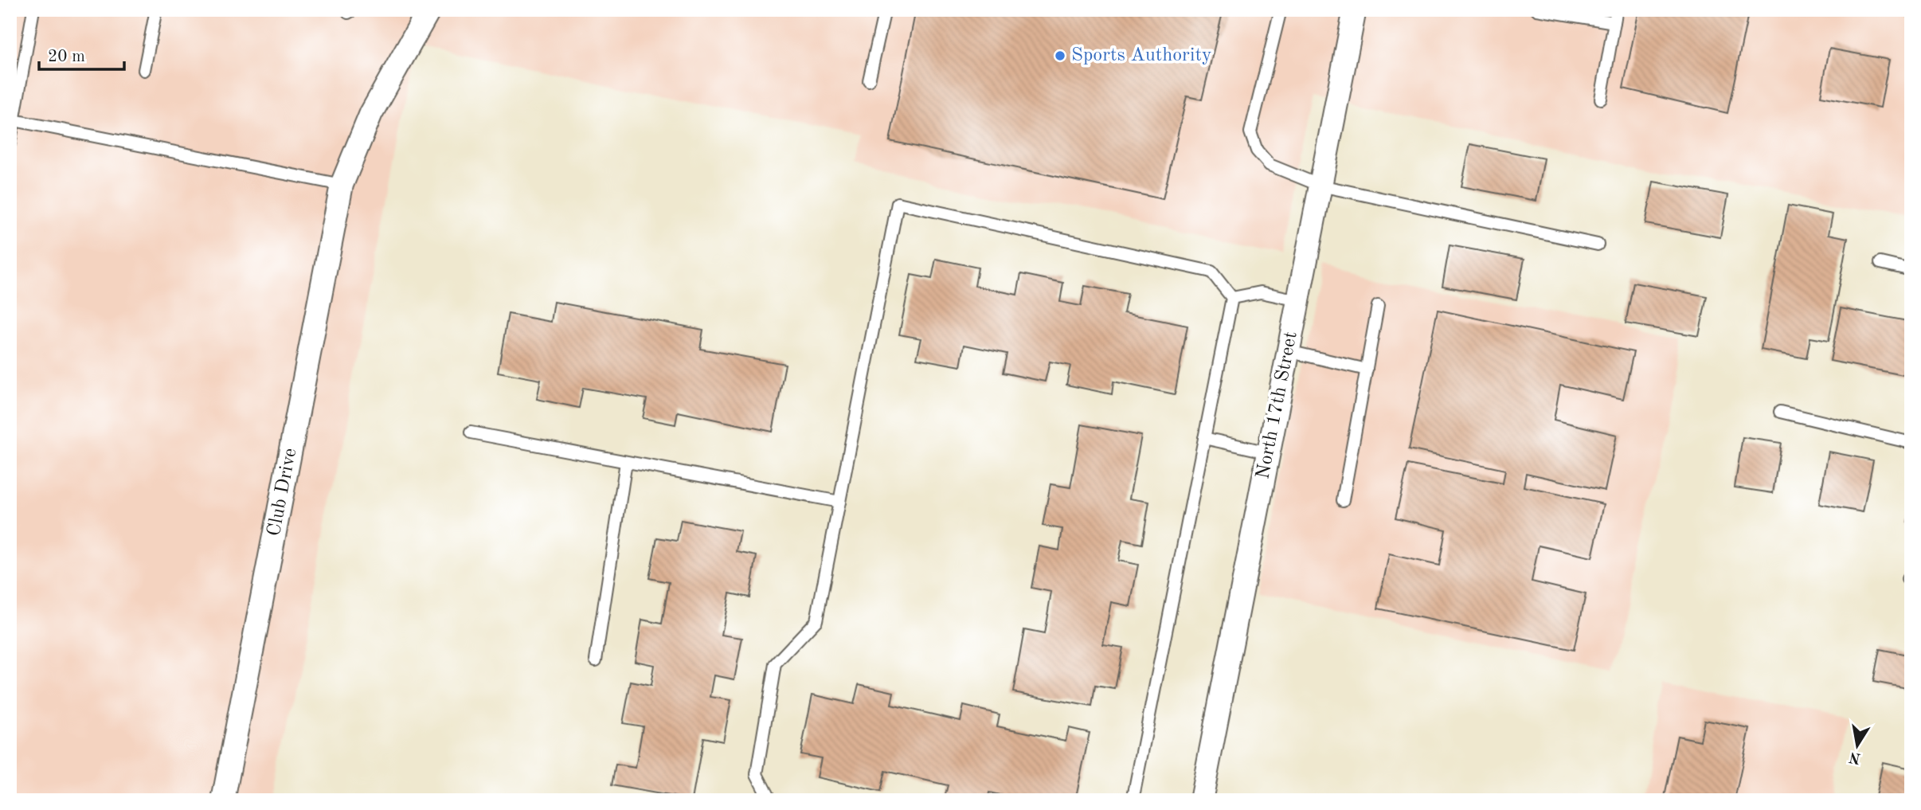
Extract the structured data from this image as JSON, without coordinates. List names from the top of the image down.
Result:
{
  "streets": {
    "street": ["North 17th Street", "Club Drive"]
  },
  "places": ["Sports Authority"],
  "scale_bar": "20 m",
  "north": "bottom"
}
